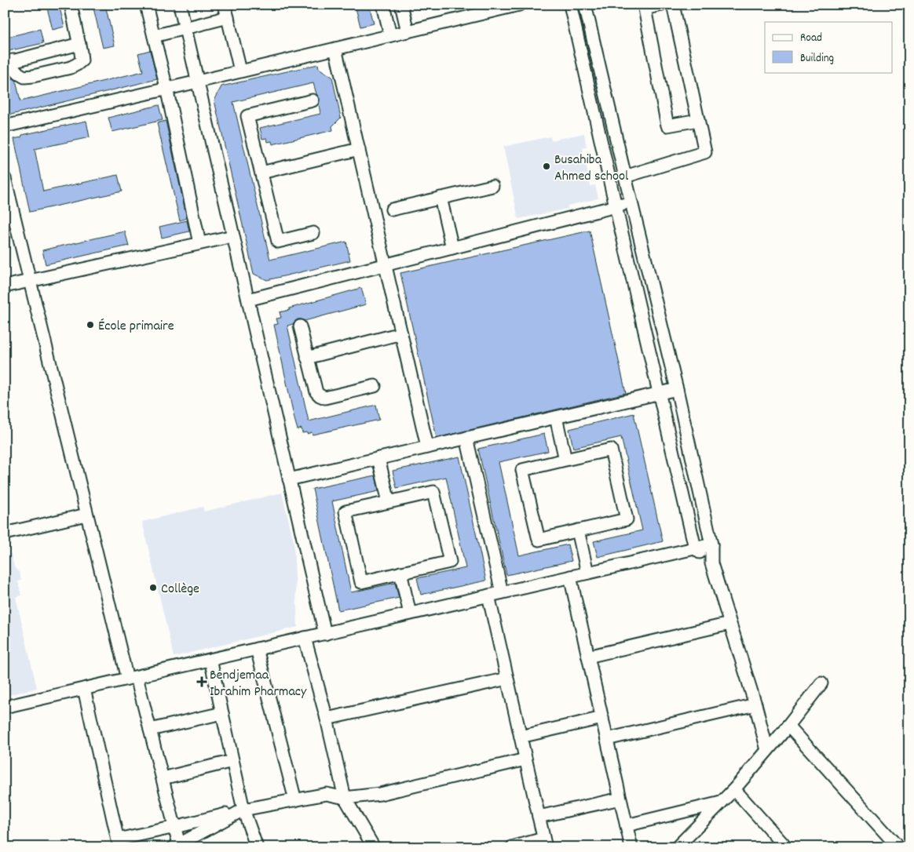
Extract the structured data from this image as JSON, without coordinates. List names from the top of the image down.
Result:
{
  "places": {
    "other": ["Busahiba Ahmed school", "École primaire", "Collège"],
    "health": ["Bendjemaa Ibrahim Pharmacy"]
  },
  "legend": ["Road", "Building"]
}
